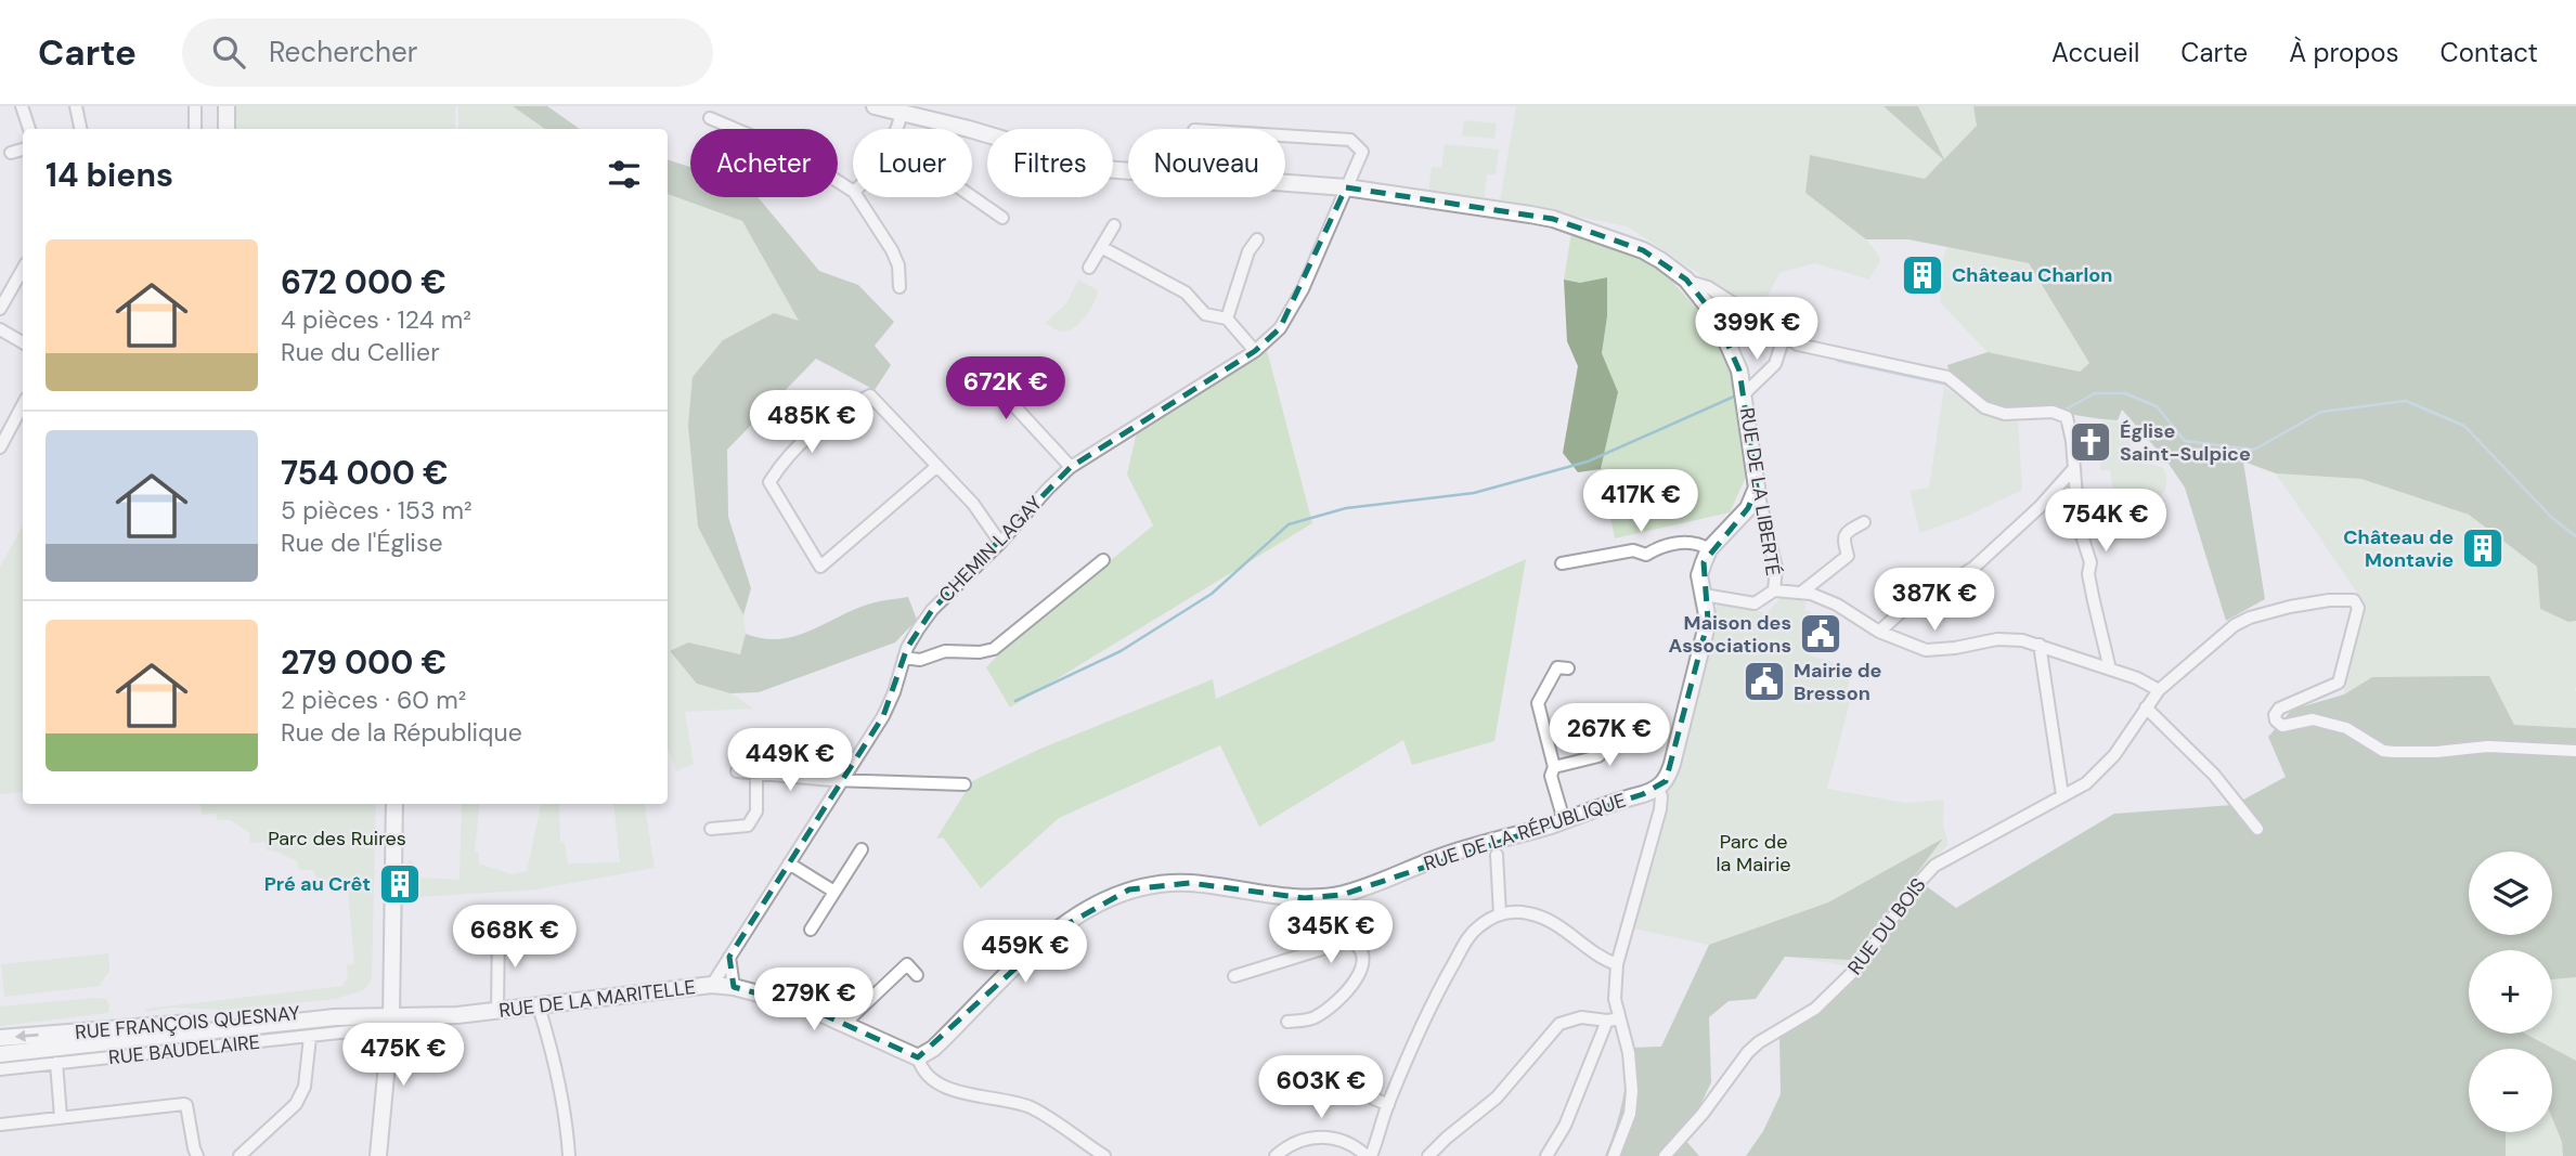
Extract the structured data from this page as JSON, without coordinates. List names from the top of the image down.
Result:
{
  "streets": {
    "street": [
      "RUE DE LA LIBERTÉ",
      "CHEMIN LAGAY",
      "RUE DE LA RÉPUBLIQUE",
      "RUE DU BOIS",
      "RUE DE LA MARITELLE",
      "RUE FRANÇOIS QUESNAY",
      "RUE BAUDELAIRE"
    ]
  },
  "crossings": [
    ["RUE DE LA LIBERTÉ", "CHEMIN LAGAY"],
    ["CHEMIN LAGAY", "RUE DE LA MARITELLE"],
    ["RUE DE LA MARITELLE", "RUE FRANÇOIS QUESNAY"]
  ],
  "parks": ["Parc des Ruires", "Parc de la Mairie"],
  "places": {
    "building": ["Château Charlon", "Château de Montavie", "Pré au Crêt"],
    "church": ["Église Saint-Sulpice"],
    "public building": ["Maison des Associations", "Mairie de Bresson"]
  },
  "page": {
    "header": "Carte",
    "search": "Rechercher",
    "nav": [
      "Accueil",
      "Carte",
      "À propos",
      "Contact"
    ],
    "chip": [
      "Acheter",
      "Louer",
      "Filtres",
      "Nouveau"
    ],
    "heading": "14 biens",
    "list": [
      {
        "name": "672 000 €",
        "note": "4 pièces · 124 m² · Rue du Cellier"
      },
      {
        "name": "754 000 €",
        "note": "5 pièces · 153 m² · Rue de l'Église"
      },
      {
        "name": "279 000 €",
        "note": "2 pièces · 60 m² · Rue de la République"
      }
    ],
    "price": [
      "399K €",
      "672K €",
      "485K €",
      "417K €",
      "754K €",
      "387K €",
      "267K €",
      "449K €",
      "345K €",
      "668K €",
      "459K €",
      "279K €",
      "475K €",
      "603K €"
    ],
    "map_buttons": ["+", "−"]
  }
}
